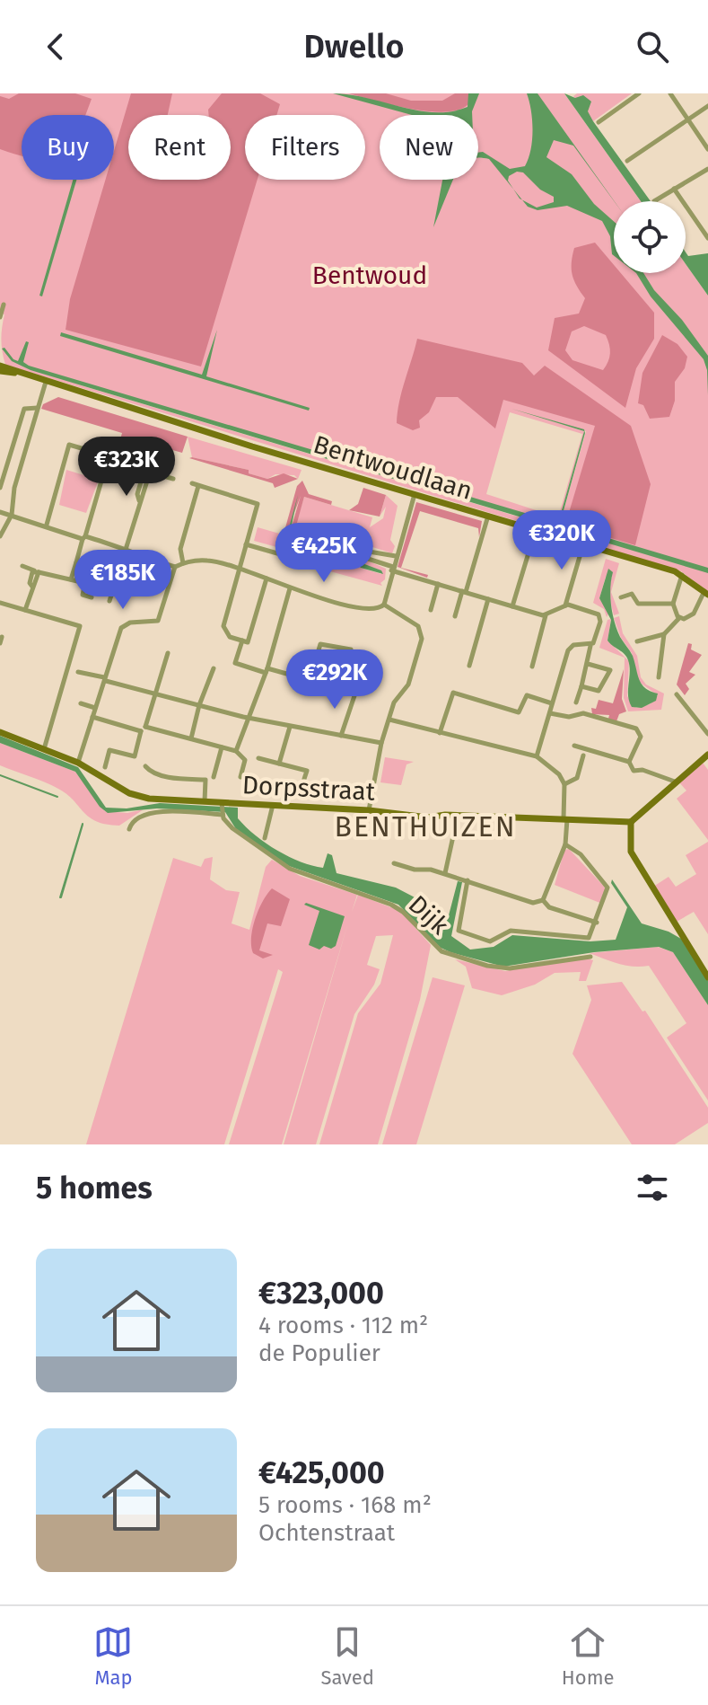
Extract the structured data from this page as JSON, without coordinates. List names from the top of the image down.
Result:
{
  "streets": {
    "street": ["Bentwoudlaan", "Dorpsstraat", "Dijk"]
  },
  "crossings": [
    ["Dorpsstraat", "Dijk"]
  ],
  "districts": ["BENTHUIZEN"],
  "parks": ["Bentwoud"],
  "page": {
    "header": "Dwello",
    "chip": [
      "Buy",
      "Rent",
      "Filters",
      "New"
    ],
    "price": [
      "€323K",
      "€320K",
      "€425K",
      "€185K",
      "€292K"
    ],
    "heading": "5 homes",
    "list": [
      {
        "name": "€323,000",
        "note": "4 rooms · 112 m² · de Populier"
      },
      {
        "name": "€425,000",
        "note": "5 rooms · 168 m² · Ochtenstraat"
      }
    ],
    "tabs": ["Map", "Saved", "Home"]
  }
}
